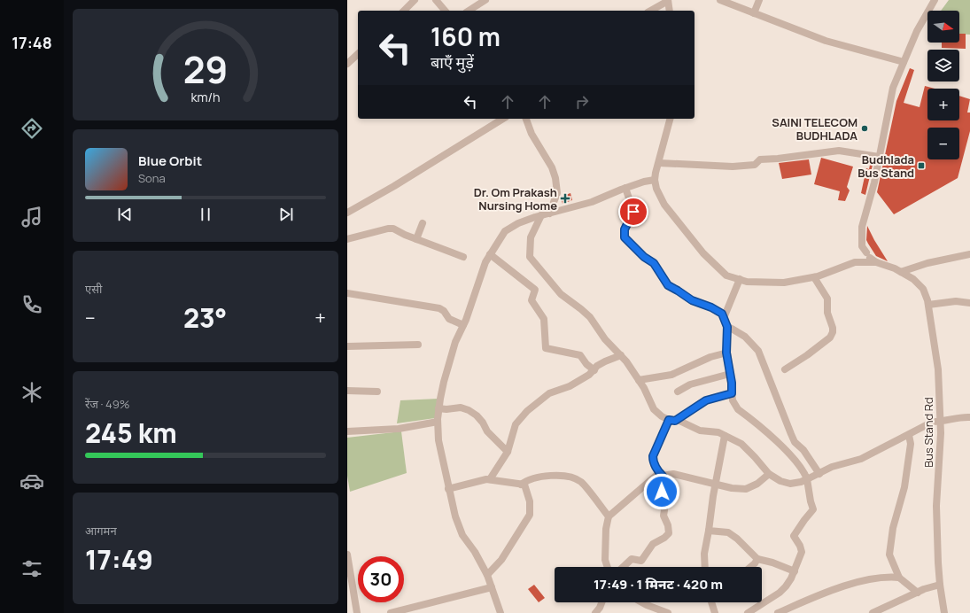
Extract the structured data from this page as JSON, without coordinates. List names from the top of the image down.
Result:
{
  "streets": {
    "street": ["Bus Stand Rd"]
  },
  "places": {
    "other": ["SAINI TELECOM BUDHLADA"],
    "transit": ["Budhlada Bus Stand"],
    "health": ["Dr. Om Prakash Nursing Home"]
  },
  "north": "right",
  "page": {
    "tabs": "17:48",
    "map_buttons": ["+", "−"],
    "turn": ["160 m", "बाएँ मुड़ें"],
    "song": ["Blue Orbit", "Sona"],
    "tile": [
      "एसी",
      ["रेंज · 49%", "245 km"],
      ["आगमन", "17:49"]
    ],
    "heat": ["−", "23°", "+"],
    "limit": "30",
    "trip": "17:49 · 1 मिनट · 420 m",
    "gauge": ["29", "km/h"]
  }
}
